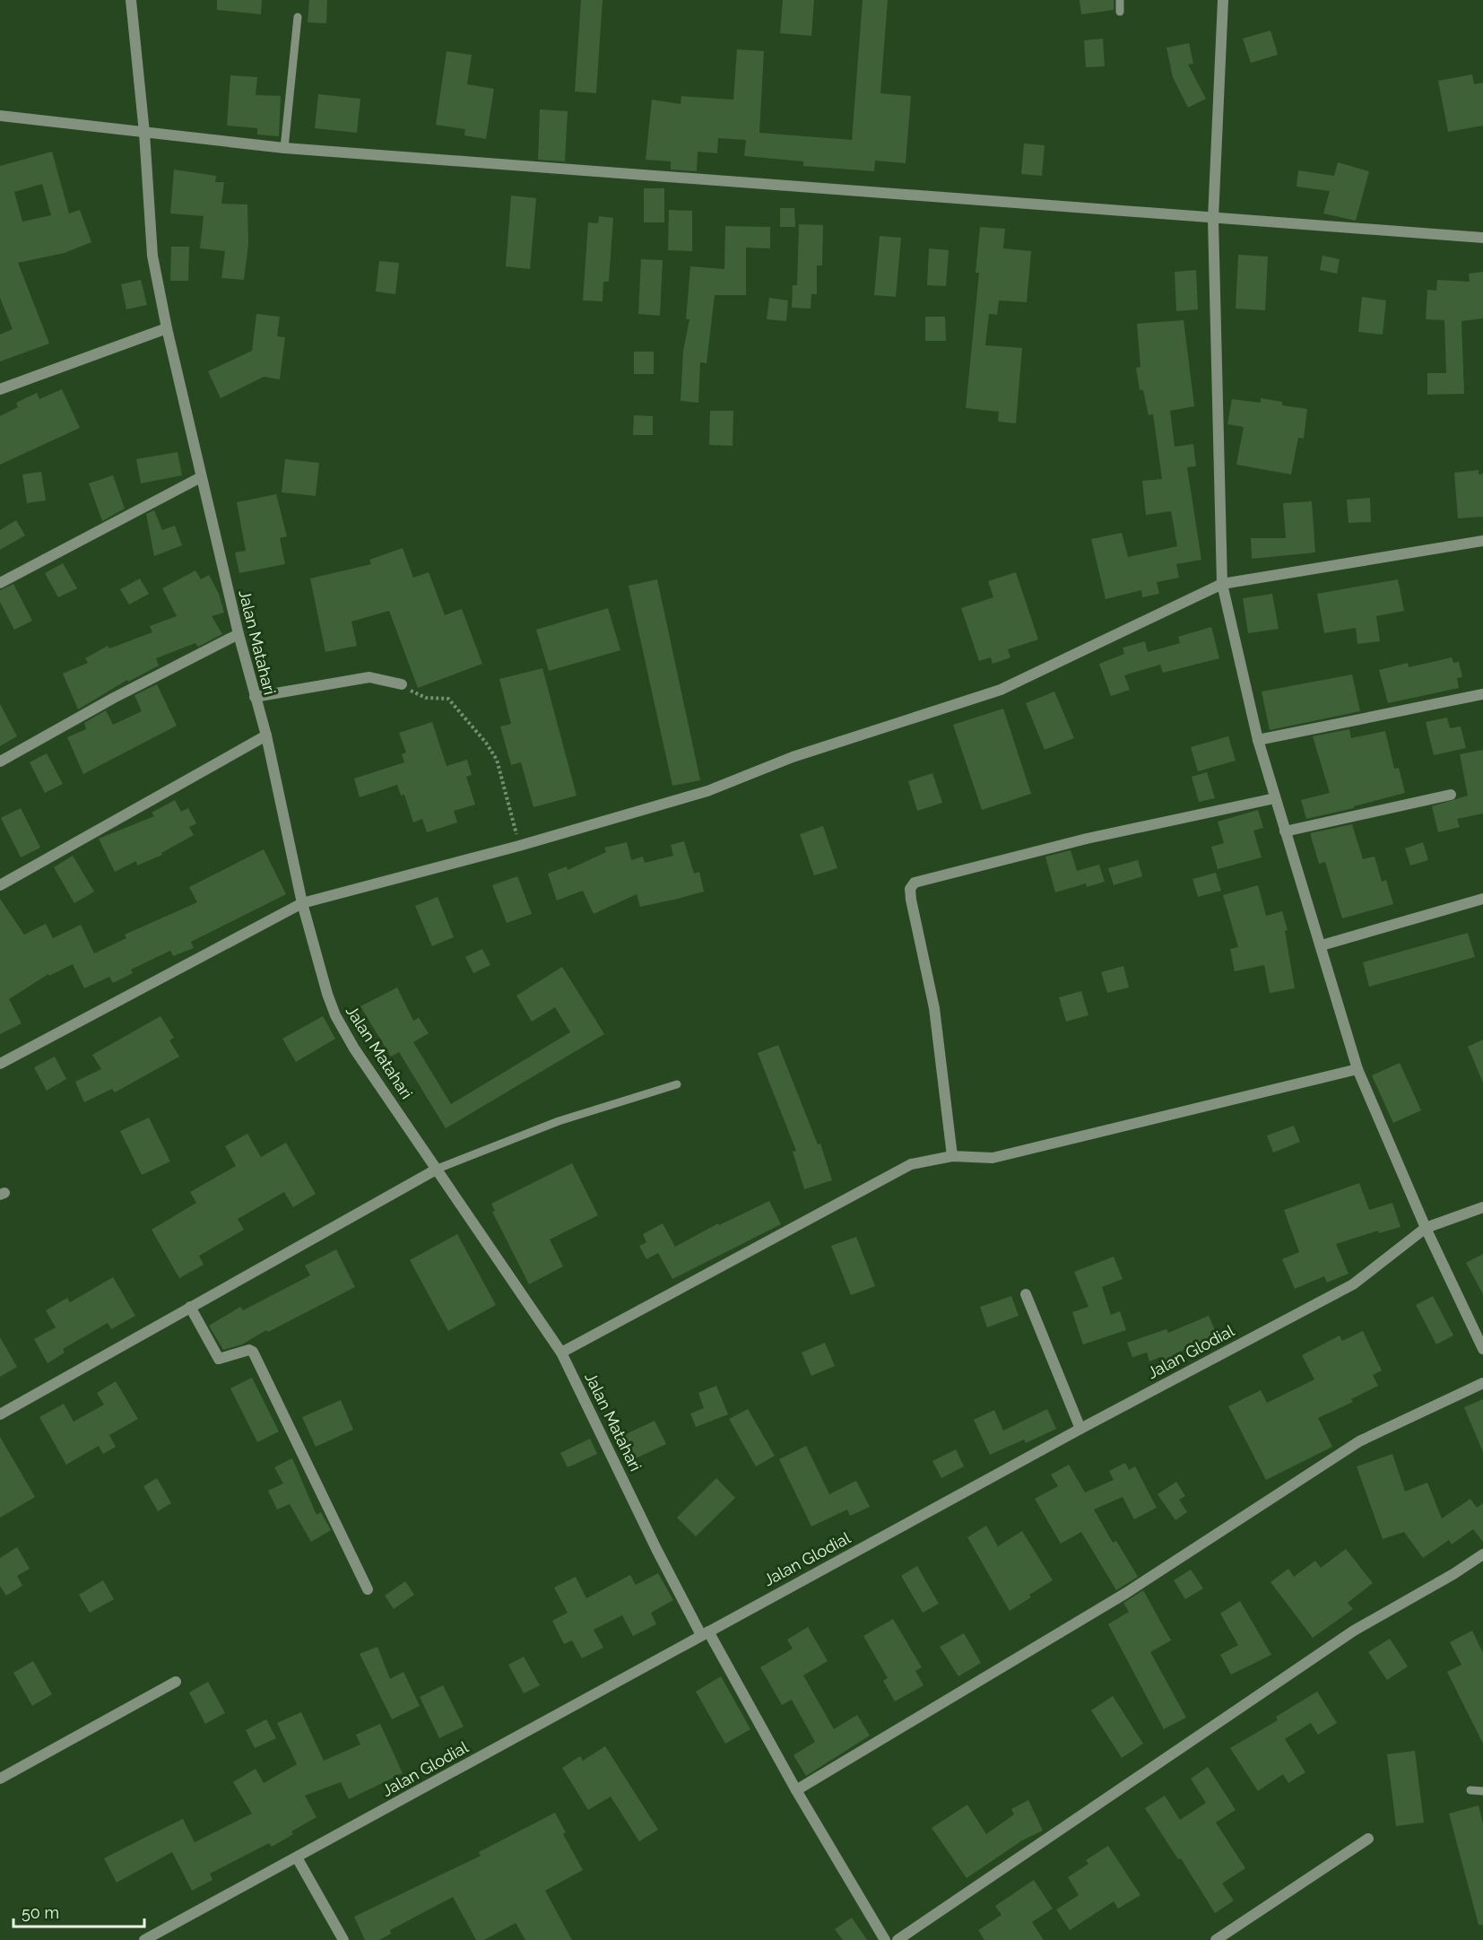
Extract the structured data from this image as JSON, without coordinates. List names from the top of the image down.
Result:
{
  "streets": {
    "street": ["Jalan Matahari", "Jalan Glodial"]
  },
  "crossings": [
    ["Jalan Matahari", "Jalan Glodial"]
  ],
  "scale_bar": "50 m"
}
